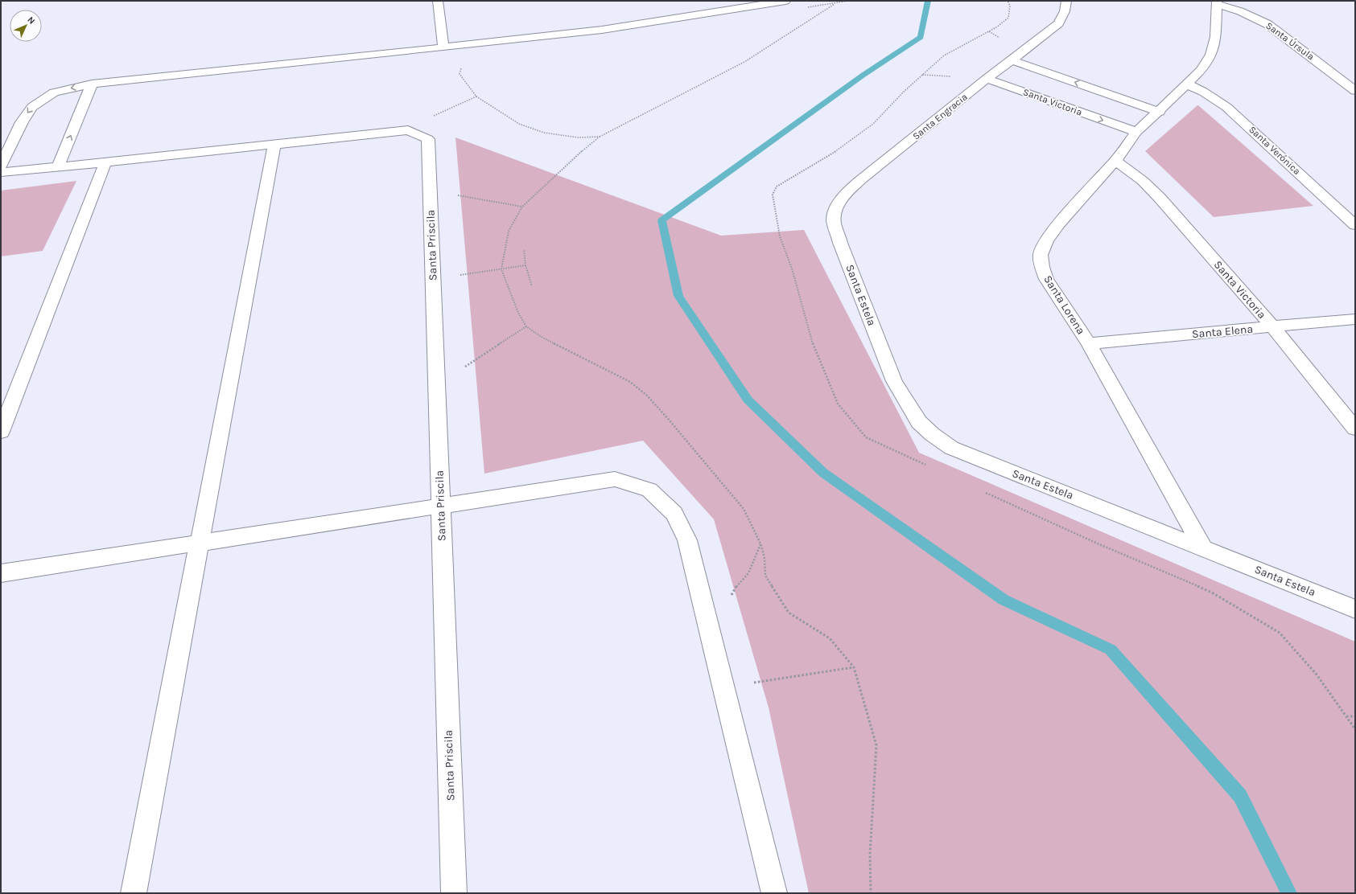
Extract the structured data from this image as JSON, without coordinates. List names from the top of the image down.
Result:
{
  "streets": {
    "street": [
      "Santa Úrsula",
      "Santa Victoria",
      "Santa Engracia",
      "Santa Verónica",
      "Santa Priscila",
      "Santa Estela",
      "Santa Lorena",
      "Santa Elena"
    ]
  },
  "crossings": [
    ["Santa Úrsula", "Santa Lorena"],
    ["Santa Victoria", "Santa Engracia"],
    ["Santa Victoria", "Santa Lorena"],
    ["Santa Victoria", "Santa Elena"],
    ["Santa Engracia", "Santa Estela"],
    ["Santa Verónica", "Santa Lorena"],
    ["Santa Estela", "Santa Lorena"],
    ["Santa Lorena", "Santa Elena"]
  ],
  "north": "top right"
}
